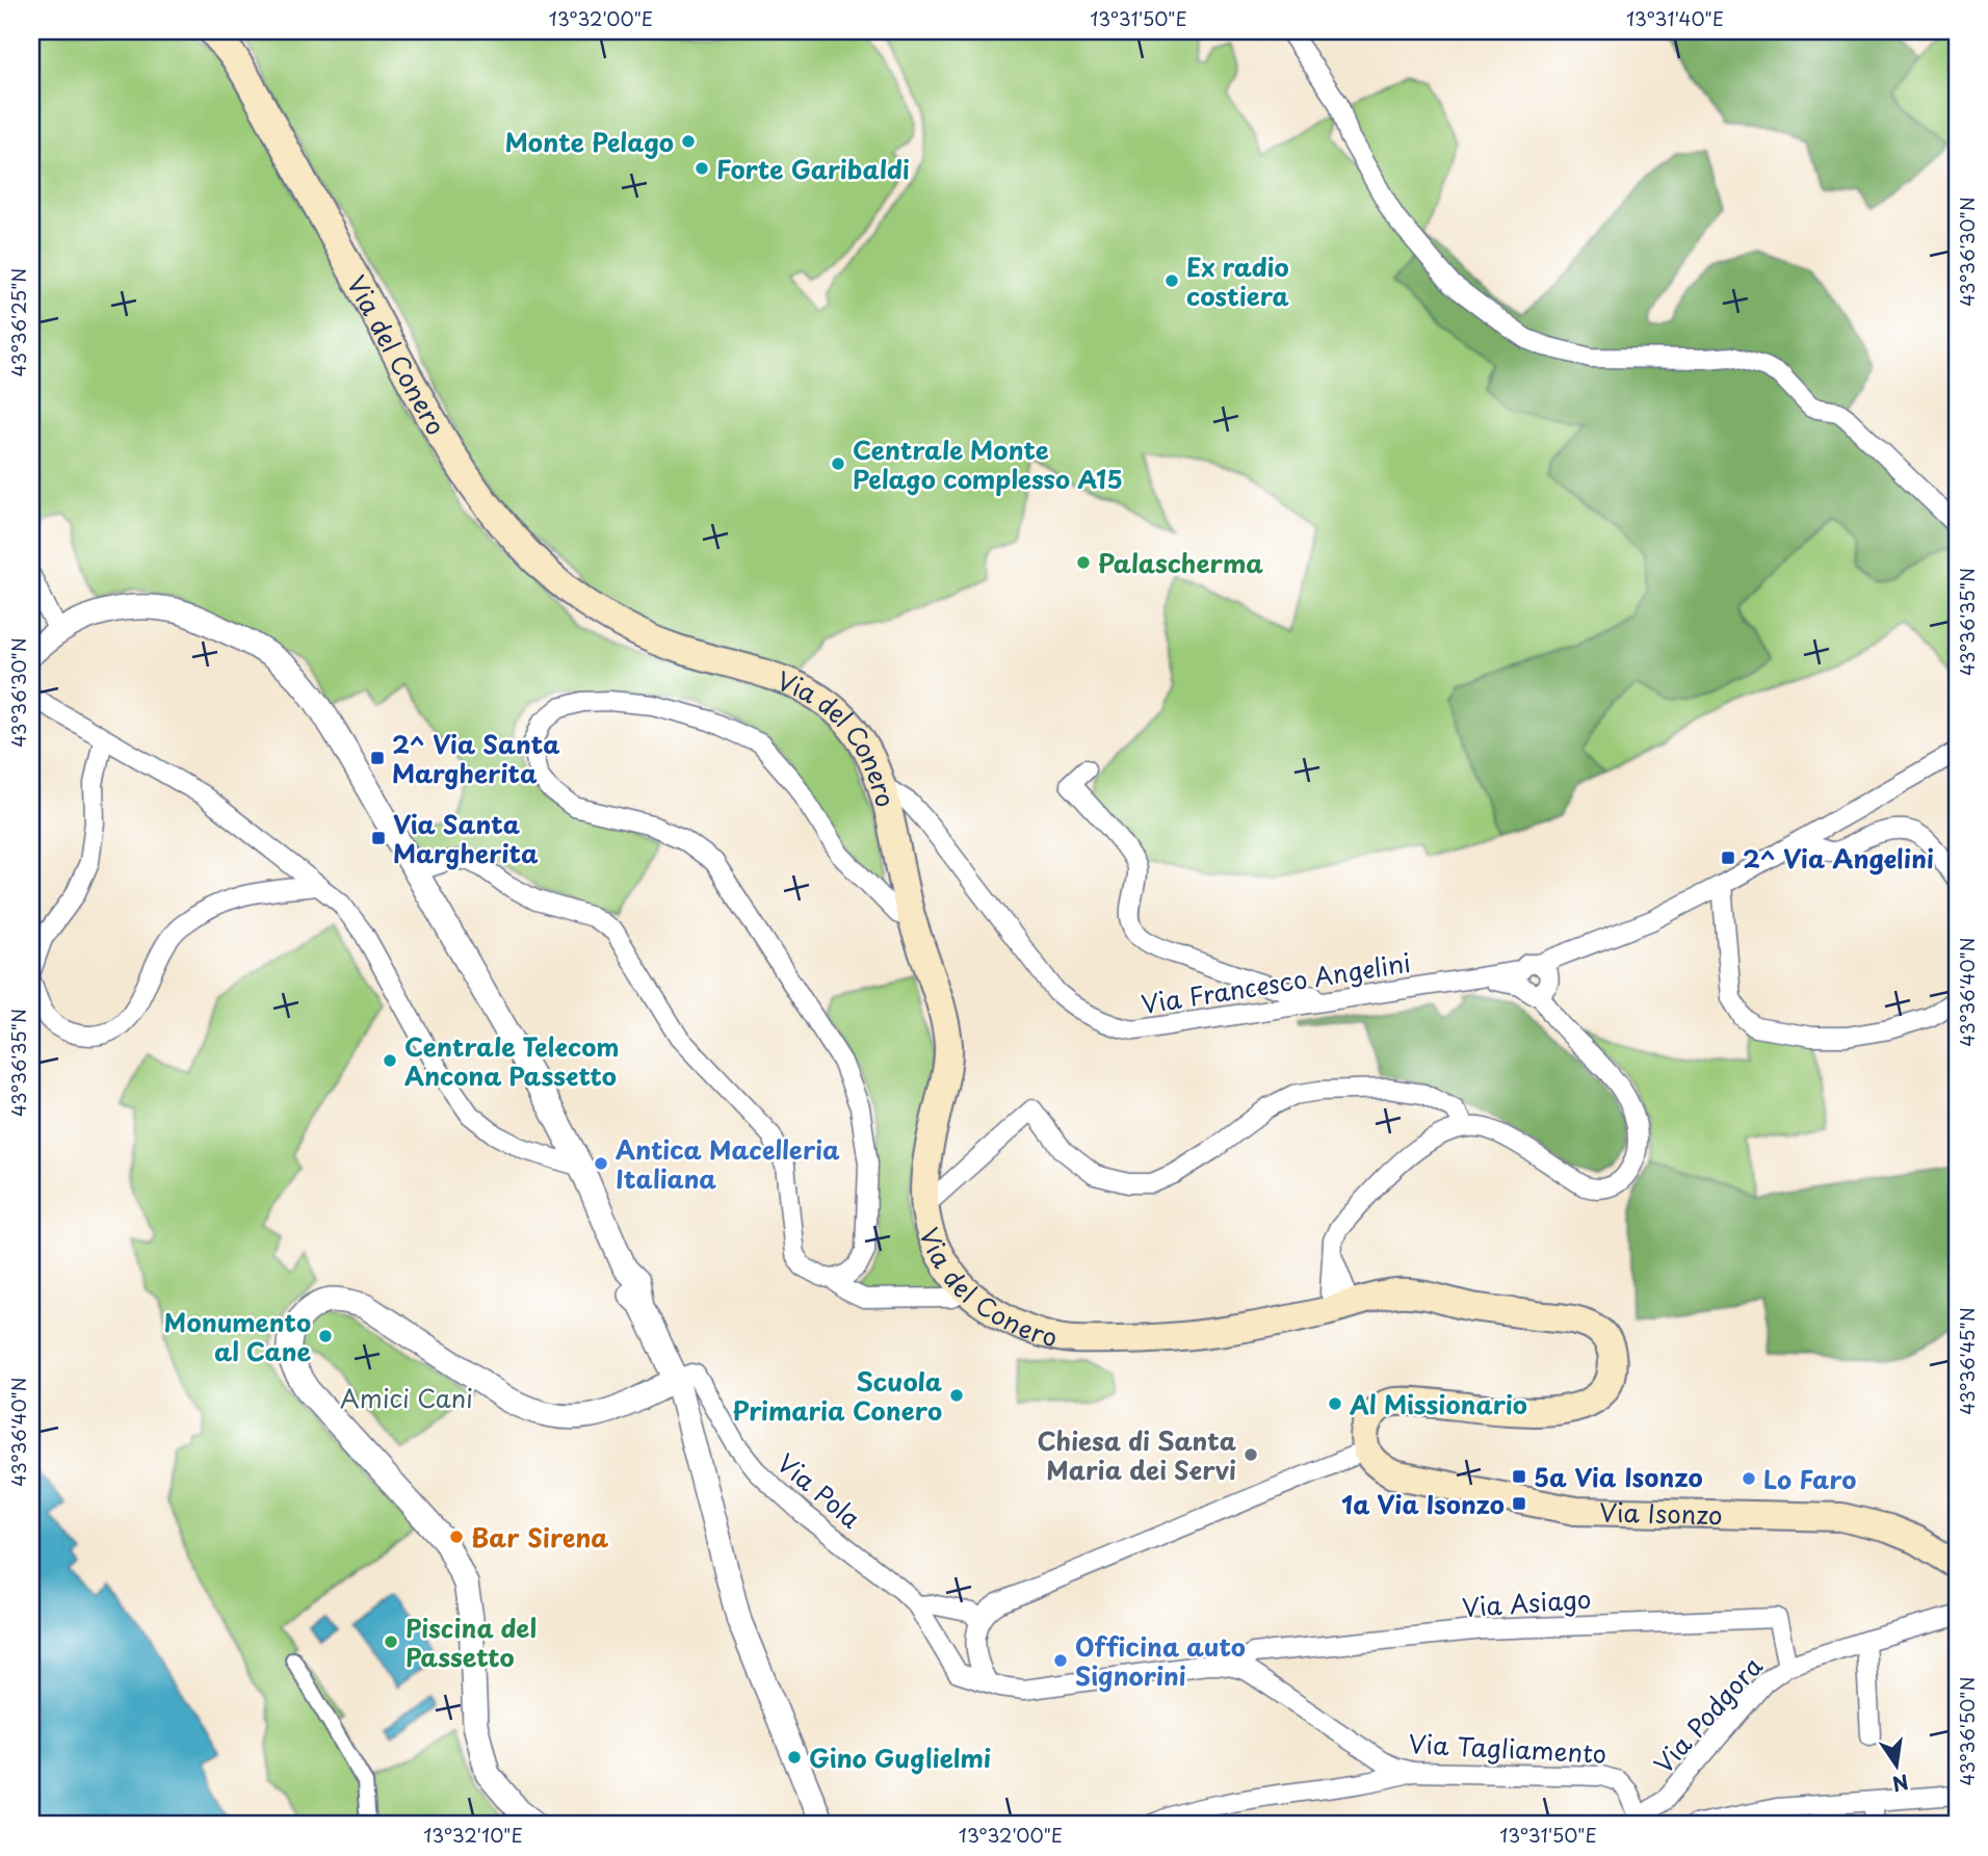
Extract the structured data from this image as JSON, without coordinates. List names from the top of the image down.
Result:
{
  "streets": {
    "main road": ["Via del Conero", "Via Isonzo"],
    "street": [
      "Via Francesco Angelini",
      "Via Pola",
      "Via Asiago",
      "Via Podgora",
      "Via Tagliamento"
    ]
  },
  "crossings": [
    ["Via del Conero", "Via Francesco Angelini"],
    ["Via del Conero", "Via Isonzo"],
    ["Via Pola", "Via Tagliamento"],
    ["Via Asiago", "Via Podgora"],
    ["Via Asiago", "Via Tagliamento"],
    ["Via Podgora", "Via Tagliamento"]
  ],
  "parks": ["Amici Cani"],
  "places": {
    "other": [
      "Monte Pelago",
      "Forte Garibaldi",
      "Ex radio costiera",
      "Centrale Monte Pelago complesso A15",
      "Palascherma",
      "Centrale Telecom Ancona Passetto",
      "Antica Macelleria Italiana",
      "Monumento al Cane",
      "Scuola Primaria Conero",
      "Al Missionario",
      "Chiesa di Santa Maria dei Servi",
      "Lo Faro",
      "Bar Sirena",
      "Piscina del Passetto",
      "Officina auto Signorini",
      "Gino Guglielmi"
    ],
    "transit": [
      "2^ Via Santa Margherita",
      "Via Santa Margherita",
      "2^ Via Angelini",
      "5a Via Isonzo",
      "1a Via Isonzo"
    ]
  },
  "north": "bottom",
  "coordinates": [
    "13°32'00\"E",
    "13°31'50\"E",
    "13°31'40\"E",
    "43°36'30\"N",
    "43°36'25\"N",
    "43°36'35\"N",
    "43°36'40\"N",
    "43°36'45\"N",
    "43°36'50\"N",
    "13°32'10\"E"
  ]
}
